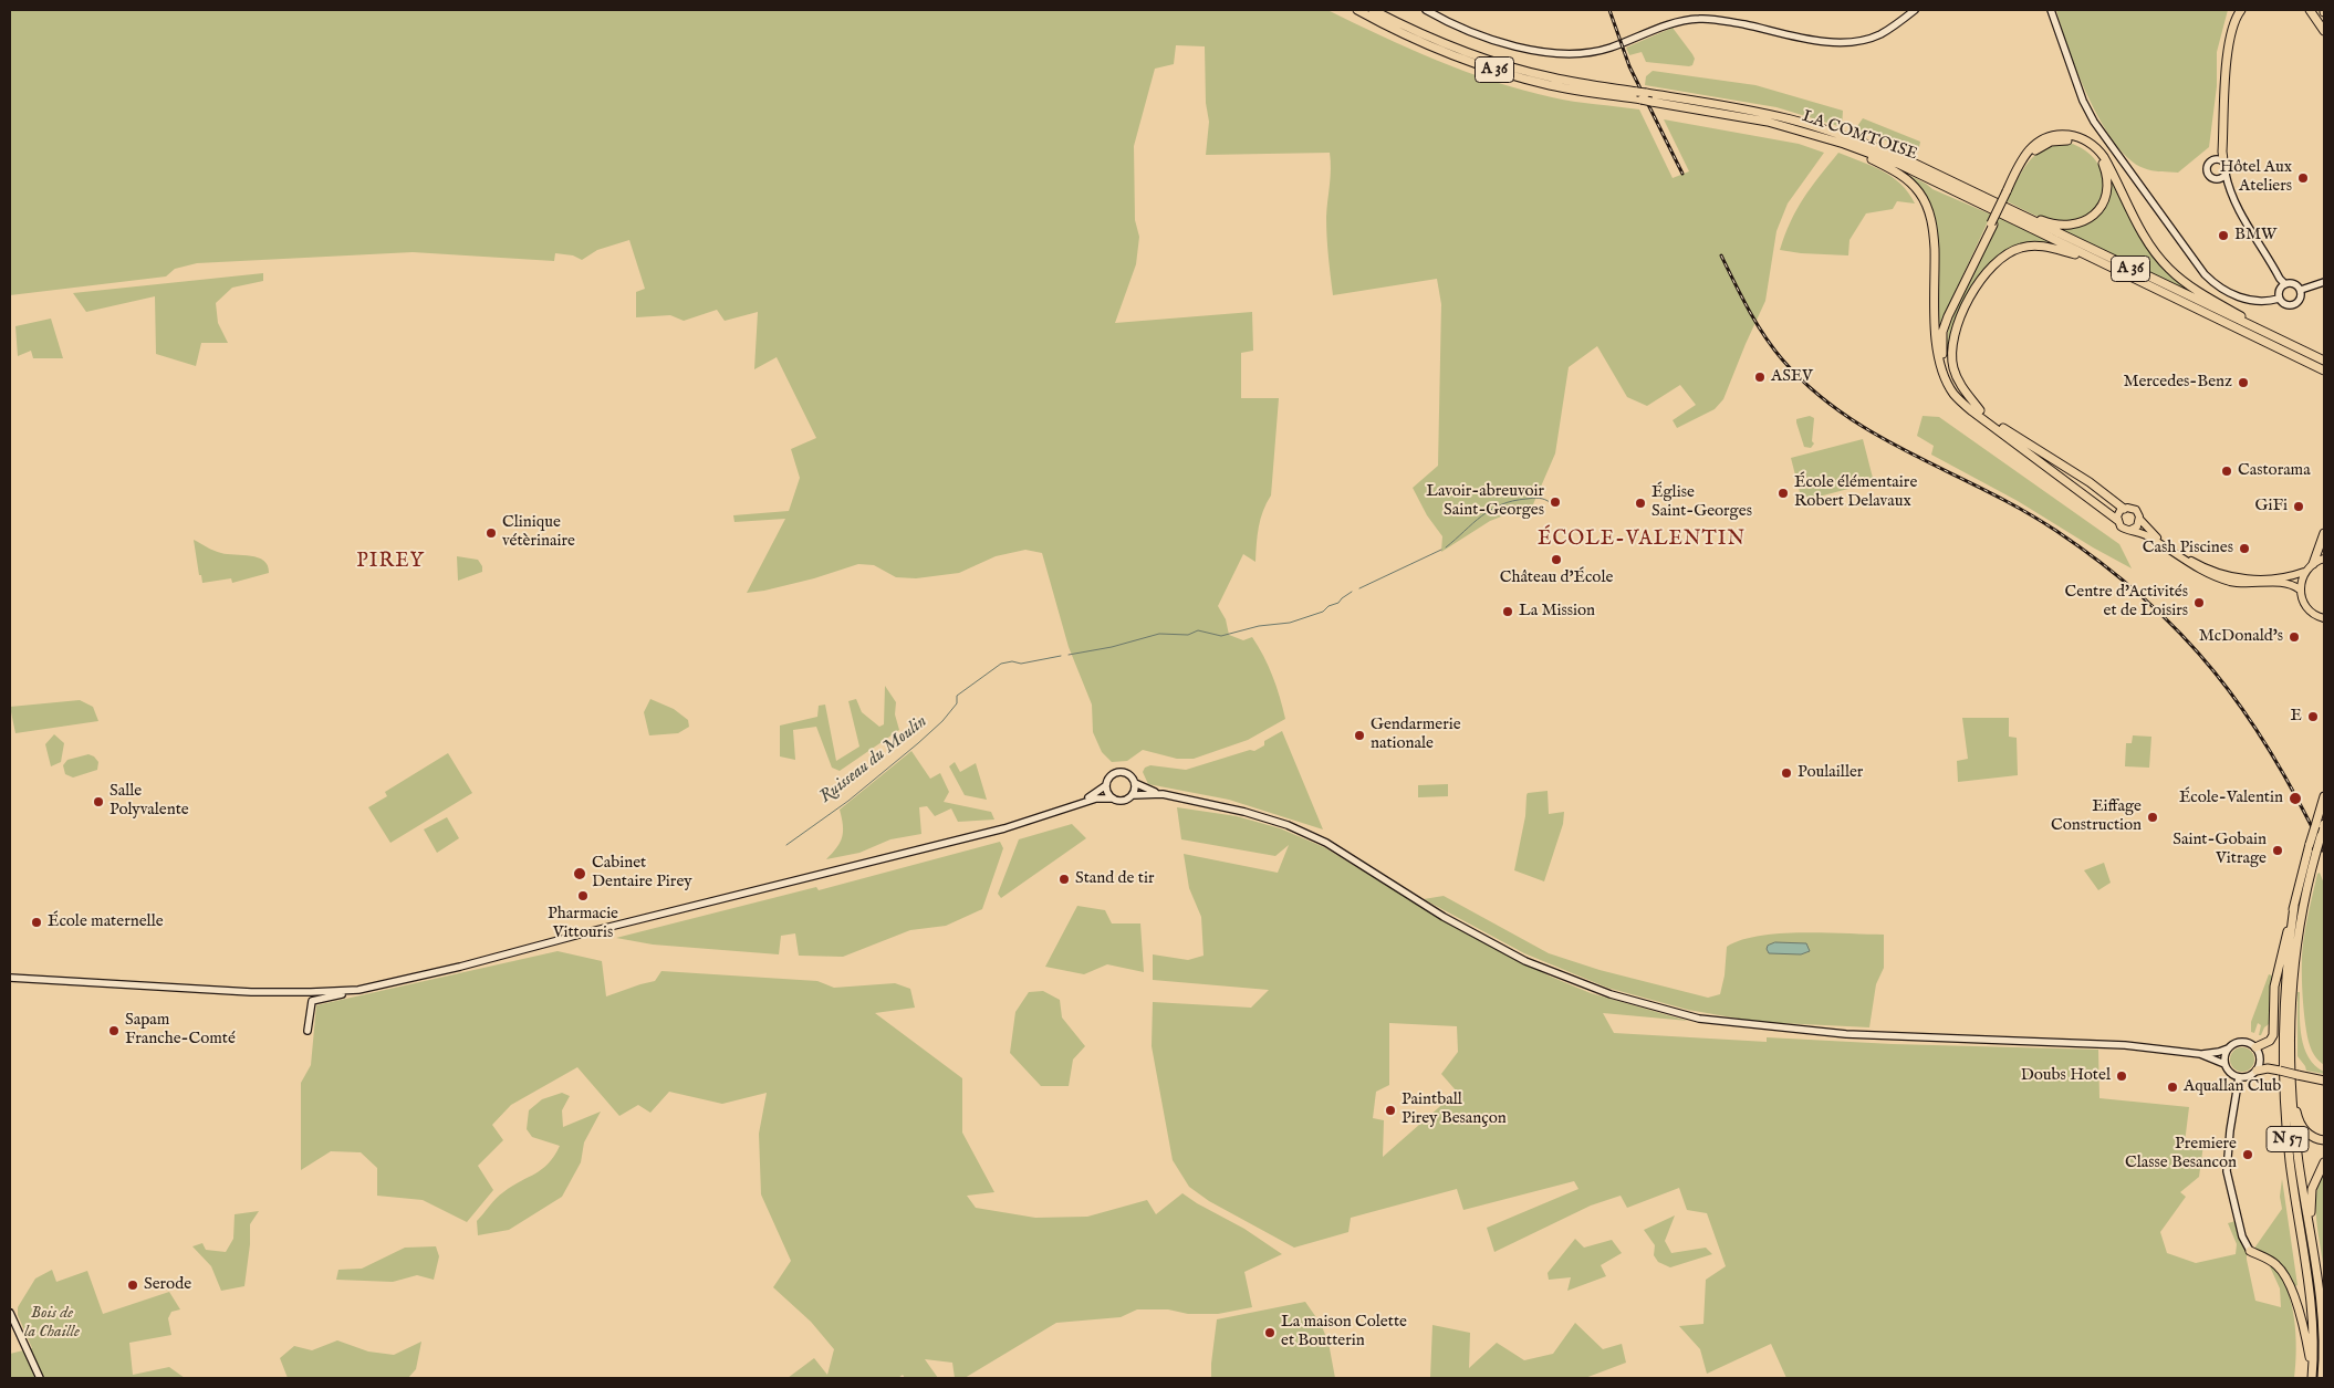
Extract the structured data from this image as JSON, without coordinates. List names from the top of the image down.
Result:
{
  "streets": {
    "highway": ["A 36", "LA COMTOISE", "N 57"]
  },
  "crossings": [
    ["A 36", "LA COMTOISE"]
  ],
  "districts": ["ÉCOLE-VALENTIN", "PIREY"],
  "water": ["Ruisseau du Moulin"],
  "parks": ["Bois de la Chaille"],
  "places": [
    "Hôtel Aux Ateliers",
    "BMW",
    "ASEV",
    "Mercedes-Benz",
    "Castorama",
    "École élémentaire Robert Delavaux",
    "Lavoir-abreuvoir Saint-Georges",
    "Église Saint-Georges",
    "GiFi",
    "Clinique vétèrinaire",
    "Cash Piscines",
    "Château d'École",
    "Centre d'Activités et de Loisirs",
    "La Mission",
    "McDonald's",
    "E",
    "Gendarmerie nationale",
    "Poulailler",
    "École-Valentin",
    "Salle Polyvalente",
    "Eiffage Construction",
    "Saint-Gobain Vitrage",
    "Cabinet Dentaire Pirey",
    "Stand de tir",
    "Pharmacie Vittouris",
    "École maternelle",
    "Sapam Franche-Comté",
    "Doubs Hotel",
    "Aquallan Club",
    "Paintball Pirey Besançon",
    "Premiere Classe Besancon",
    "Serode",
    "La maison Colette et Boutterin"
  ]
}
